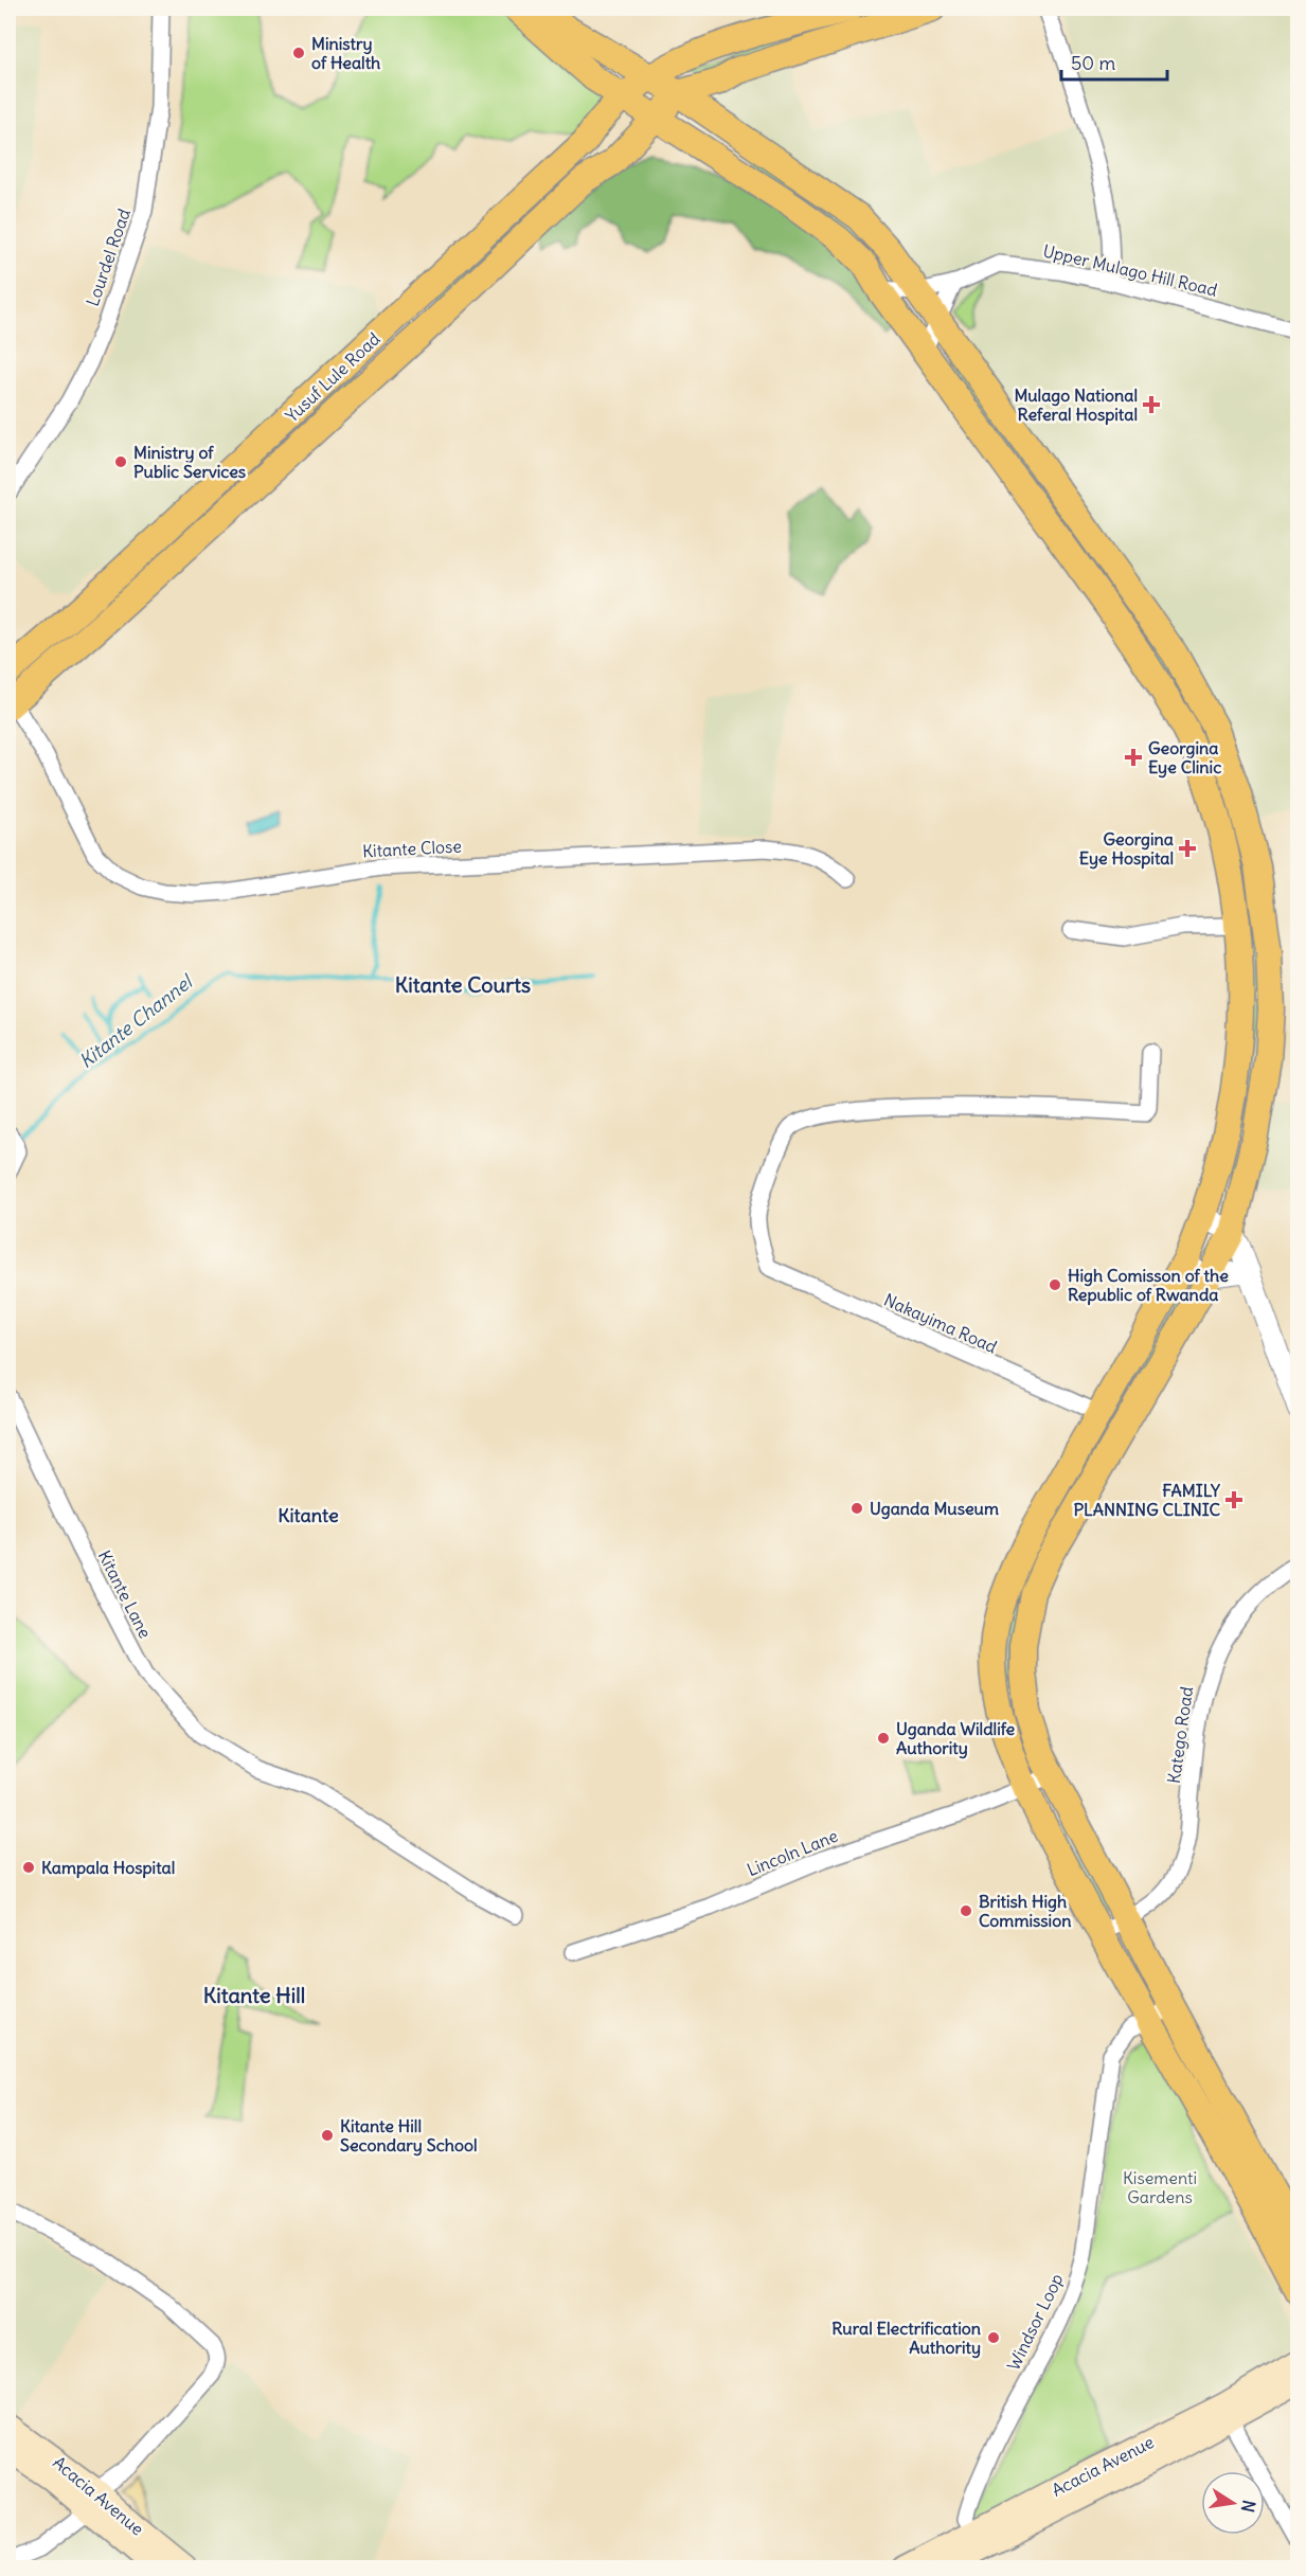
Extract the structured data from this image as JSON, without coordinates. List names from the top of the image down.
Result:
{
  "streets": {
    "main road": ["Yusuf Lule Road", "Acacia Avenue"],
    "street": [
      "Lourdel Road",
      "Upper Mulago Hill Road",
      "Kitante Close",
      "Nakayima Road",
      "Kitante Lane",
      "Katego Road",
      "Lincoln Lane",
      "Windsor Loop"
    ]
  },
  "crossings": [
    ["Yusuf Lule Road", "Kitante Close"],
    ["Windsor Loop", "Acacia Avenue"]
  ],
  "districts": ["Kitante Courts", "Kitante", "Kitante Hill"],
  "water": ["Kitante Channel"],
  "parks": ["Kisementi Gardens"],
  "places": {
    "other": [
      "Ministry of Health",
      "Ministry of Public Services",
      "High Comisson of the Republic of Rwanda",
      "Uganda Museum",
      "Uganda Wildlife Authority",
      "Kampala Hospital",
      "British High Commission",
      "Kitante Hill Secondary School",
      "Rural Electrification Authority"
    ],
    "health": [
      "Mulago National Referal Hospital",
      "Georgina Eye Clinic",
      "Georgina Eye Hospital",
      "FAMILY PLANNING CLINIC"
    ]
  },
  "scale_bar": "50 m",
  "north": "right"
}
